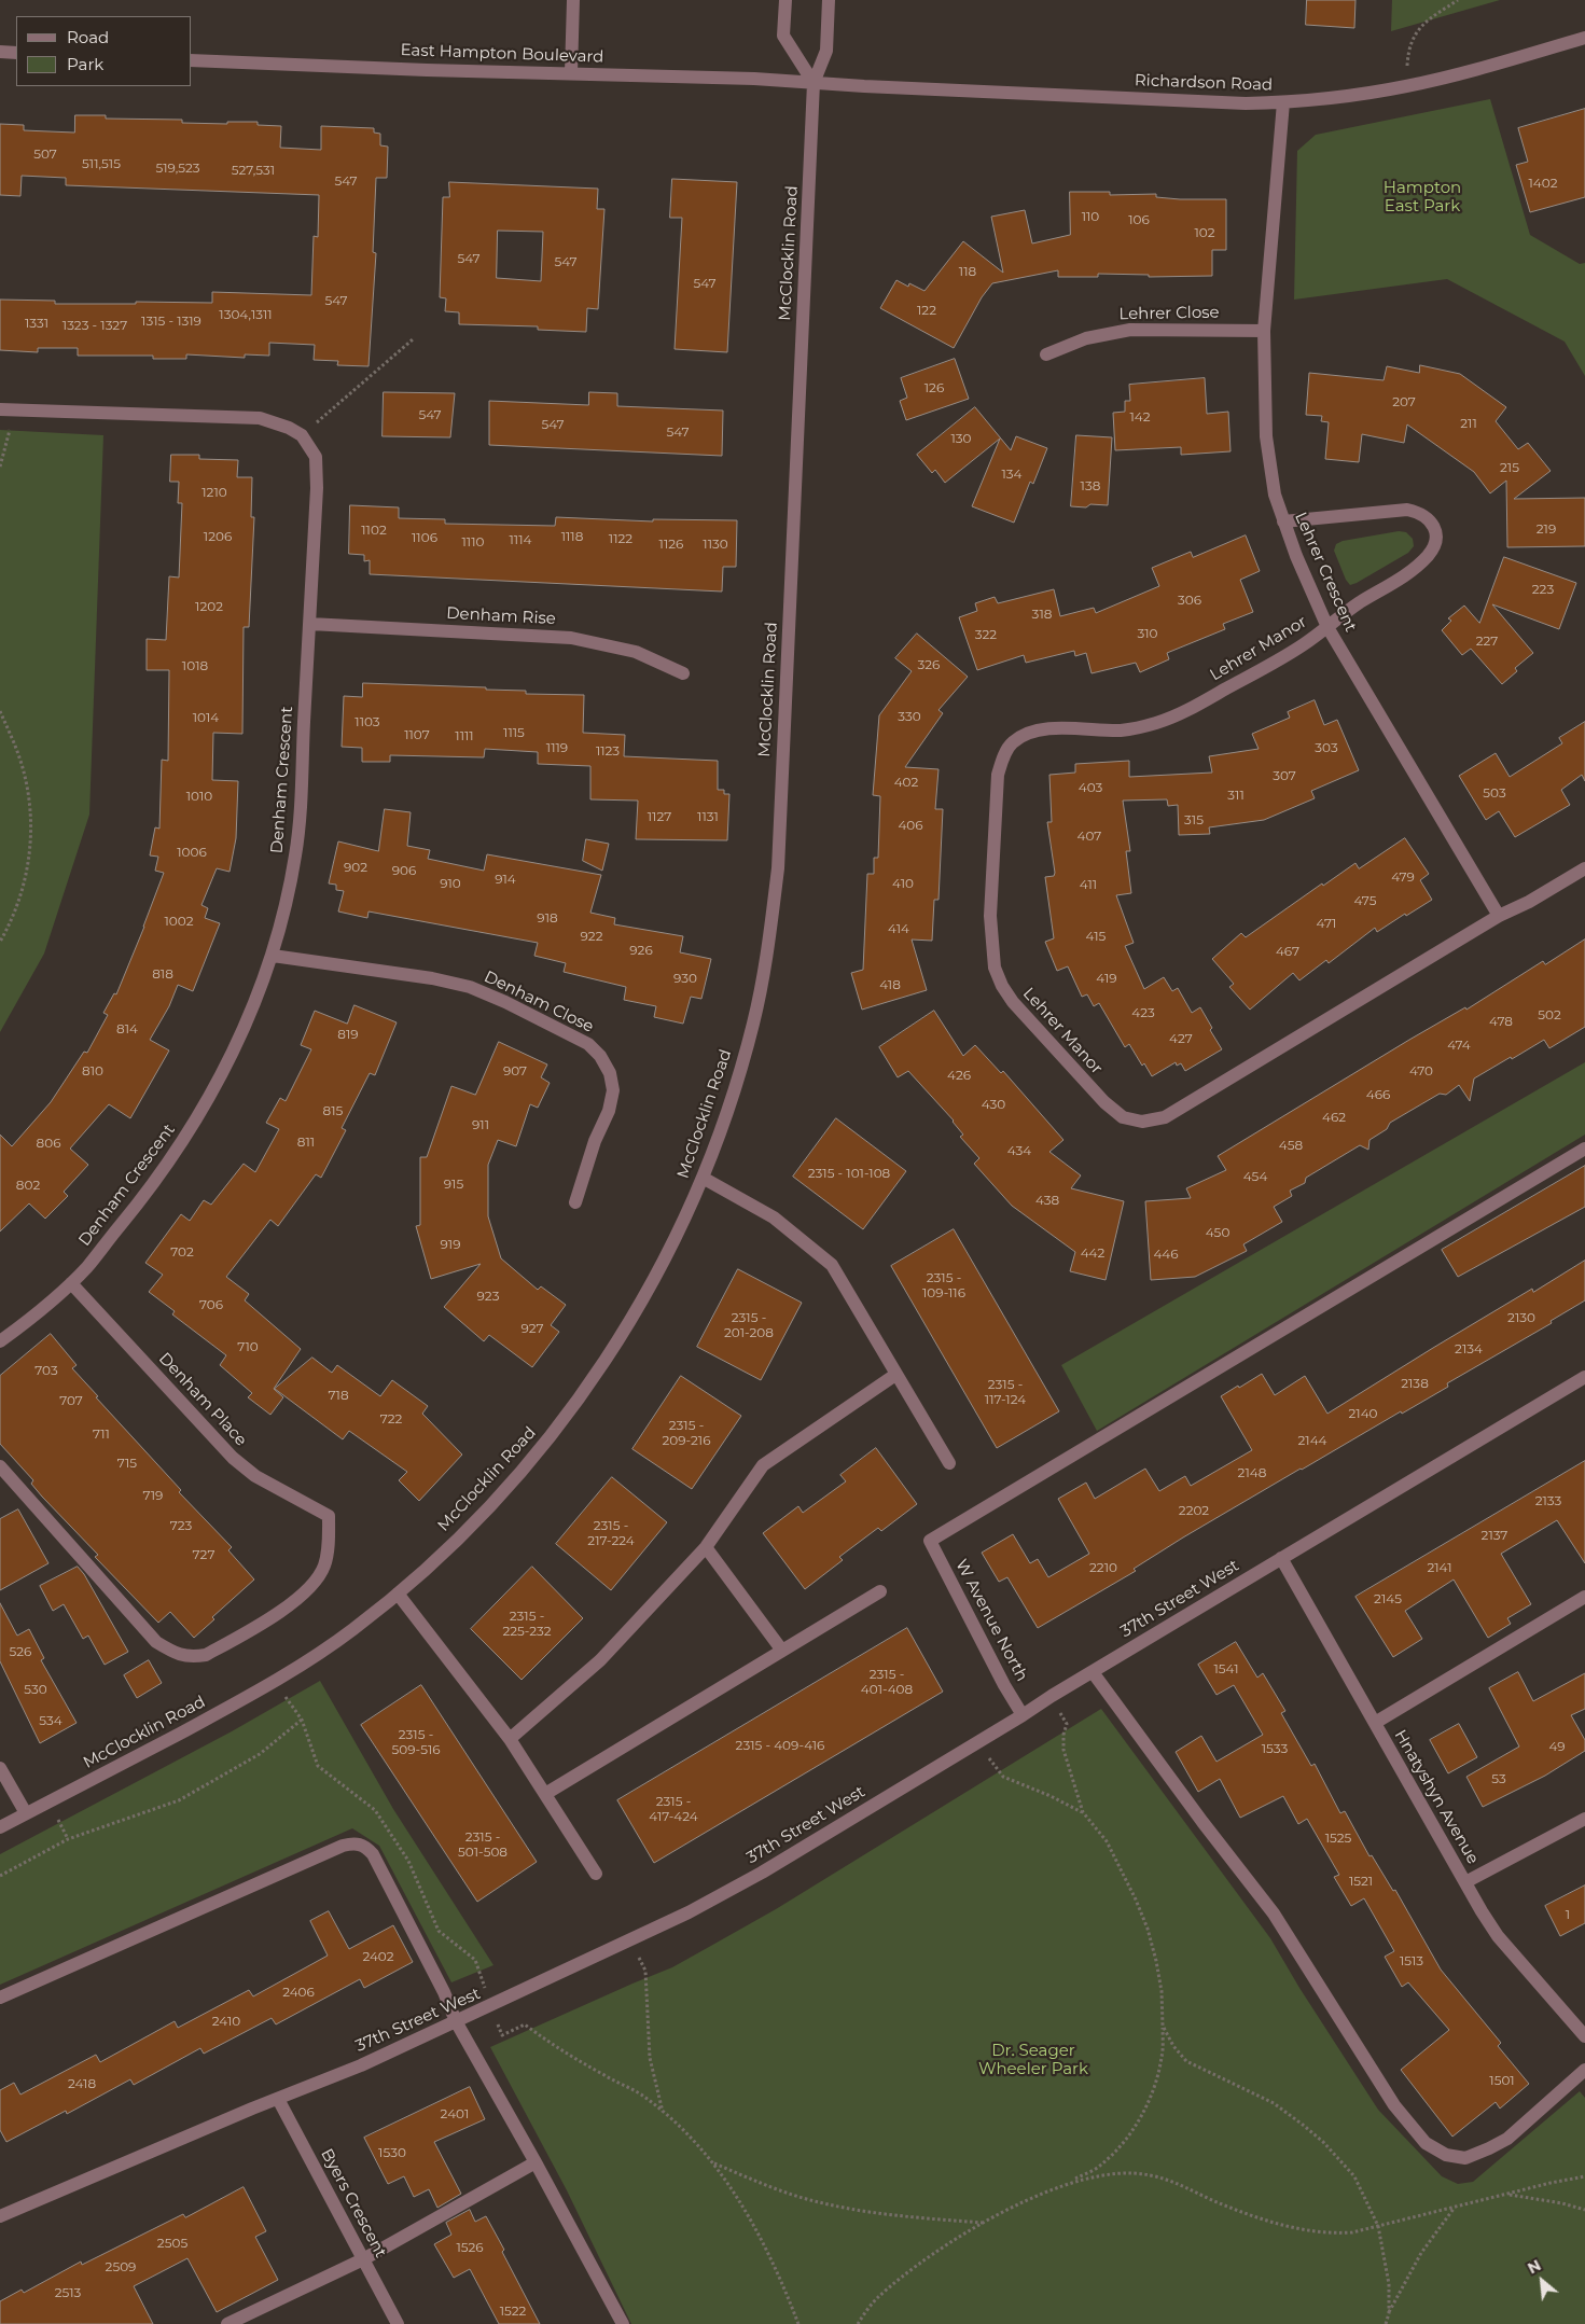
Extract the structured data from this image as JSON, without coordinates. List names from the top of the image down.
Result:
{
  "streets": {
    "street": [
      "East Hampton Boulevard",
      "Richardson Road",
      "McClocklin Road",
      "Lehrer Close",
      "Lehrer Crescent",
      "Denham Rise",
      "Lehrer Manor",
      "Denham Crescent",
      "Denham Close",
      "Denham Place",
      "37th Street West",
      "W Avenue North",
      "Hnatyshyn Avenue",
      "Byers Crescent"
    ]
  },
  "crossings": [
    ["East Hampton Boulevard", "Richardson Road"],
    ["East Hampton Boulevard", "McClocklin Road"],
    ["Richardson Road", "McClocklin Road"],
    ["Richardson Road", "Lehrer Crescent"],
    ["Lehrer Close", "Lehrer Crescent"],
    ["Lehrer Crescent", "Lehrer Manor"],
    ["Denham Rise", "Denham Crescent"],
    ["Denham Crescent", "Denham Close"],
    ["Denham Crescent", "Denham Place"],
    ["37th Street West", "W Avenue North"],
    ["37th Street West", "Hnatyshyn Avenue"],
    ["37th Street West", "Byers Crescent"]
  ],
  "parks": ["Hampton East Park", "Dr. Seager Wheeler Park"],
  "house_numbers": [
    "507",
    "511,515",
    "519,523",
    "527,531",
    "547",
    "1402",
    "110",
    "106",
    "102",
    "547",
    "547",
    "118",
    "547",
    "547",
    "122",
    "1304,1311",
    "1315 - 1319",
    "1331",
    "1323 - 1327",
    "126",
    "207",
    "547",
    "142",
    "211",
    "547",
    "547",
    "130",
    "215",
    "134",
    "138",
    "1210",
    "219",
    "1102",
    "1206",
    "1118",
    "1106",
    "1122",
    "1114",
    "1110",
    "1126",
    "1130",
    "223",
    "306",
    "1202",
    "318",
    "310",
    "322",
    "227",
    "326",
    "1018",
    "330",
    "1014",
    "1103",
    "1115",
    "1107",
    "1111",
    "1119",
    "303",
    "1123",
    "307",
    "402",
    "403",
    "503",
    "311",
    "1010",
    "1127",
    "1131",
    "315",
    "406",
    "407",
    "1006",
    "902",
    "906",
    "479",
    "914",
    "910",
    "410",
    "411",
    "475",
    "918",
    "1002",
    "471",
    "414",
    "922",
    "415",
    "926",
    "467",
    "818",
    "930",
    "419",
    "418",
    "423",
    "502",
    "478",
    "814",
    "819",
    "427",
    "474",
    "810",
    "907",
    "470",
    "426",
    "466",
    "430",
    "815",
    "462",
    "911",
    "811",
    "806",
    "458",
    "434",
    "2315 - 101-108",
    "454",
    "915",
    "802",
    "438",
    "450",
    "919",
    "702",
    "442",
    "446",
    "2315 - 109-116",
    "923",
    "706",
    "2315 - 201-208",
    "2130",
    "927",
    "710",
    "2134",
    "703",
    "2138",
    "2315 - 117-124",
    "718",
    "707",
    "2140",
    "722",
    "2315 - 209-216",
    "711",
    "2144",
    "715",
    "2148",
    "719",
    "2133",
    "2202",
    "723",
    "2315 - 217-224",
    "2137",
    "727",
    "2210",
    "2141",
    "2145",
    "2315 - 225-232",
    "526",
    "1541",
    "2315 - 401-408",
    "530",
    "534",
    "2315 - 509-516",
    "2315 - 409-416",
    "49",
    "1533",
    "53",
    "2315 - 417-424",
    "2315 - 501-508",
    "1525",
    "1521",
    "1",
    "2402",
    "1513",
    "2406",
    "2410",
    "1501",
    "2418",
    "2401",
    "1530",
    "2505",
    "1526",
    "2509",
    "2513",
    "1522"
  ],
  "legend": ["Road", "Park"],
  "north": "top left"
}
